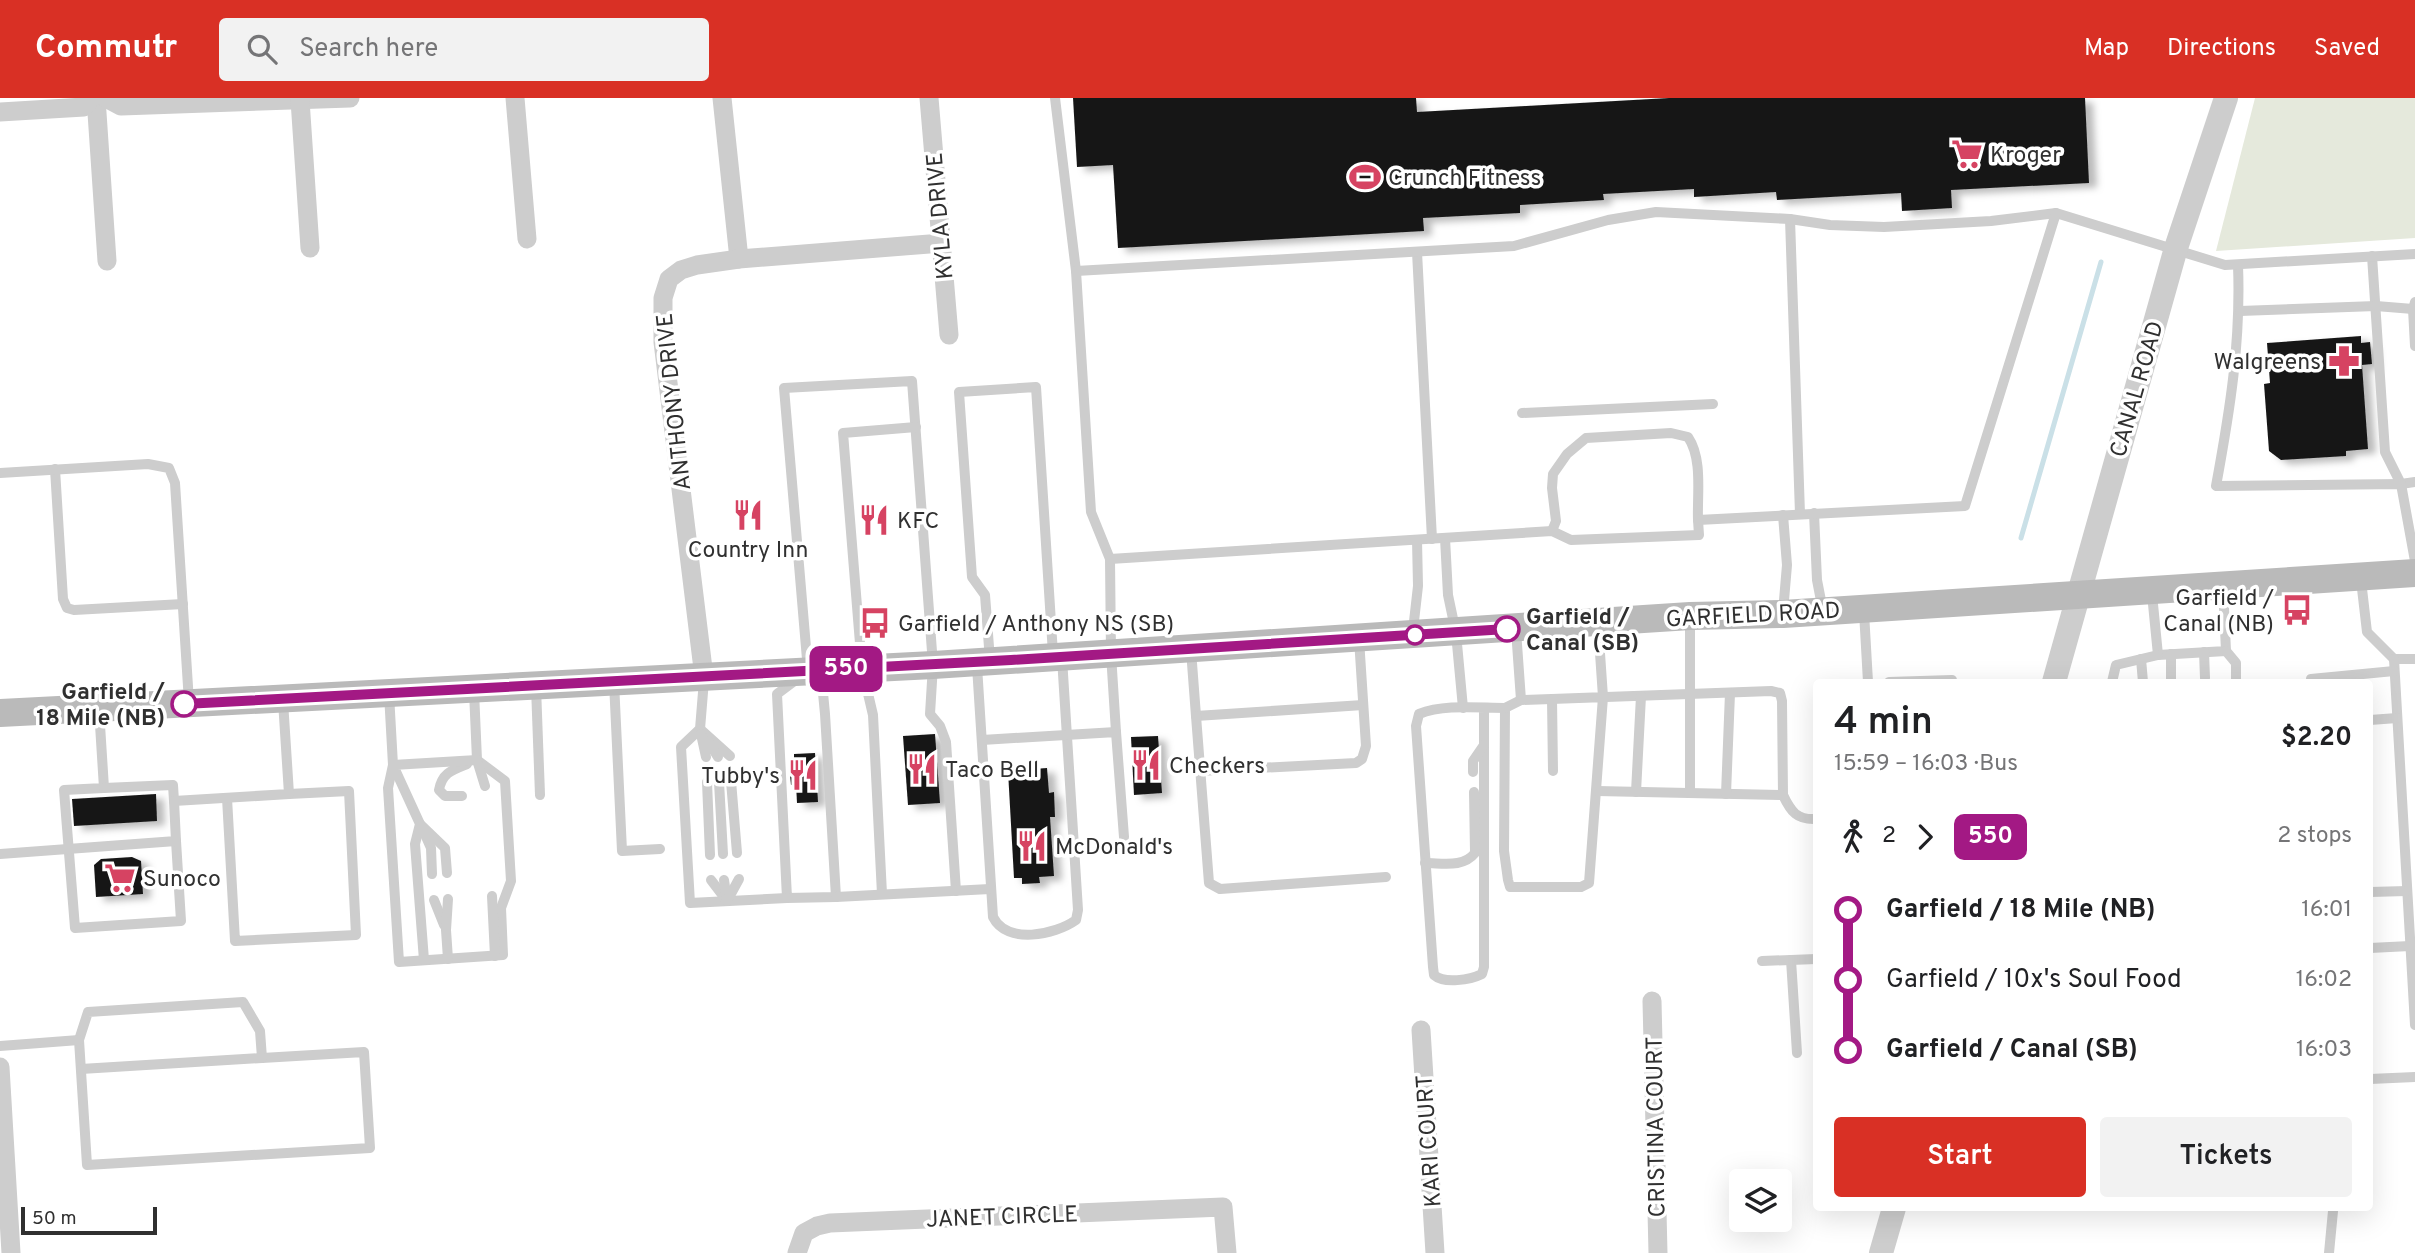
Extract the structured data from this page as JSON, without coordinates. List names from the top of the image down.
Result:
{
  "streets": {
    "main road": ["GARFIELD ROAD"],
    "street": [
      "KYLA DRIVE",
      "CANAL ROAD",
      "ANTHONY DRIVE",
      "CRISTINA COURT",
      "KARI COURT",
      "JANET CIRCLE"
    ]
  },
  "crossings": [
    ["KYLA DRIVE", "ANTHONY DRIVE"],
    ["CANAL ROAD", "GARFIELD ROAD"],
    ["ANTHONY DRIVE", "GARFIELD ROAD"]
  ],
  "places": {
    "supermarket": ["Kroger", "Sunoco"],
    "sports": ["Crunch Fitness"],
    "pharmacy": ["Walgreens"],
    "restaurant": [
      "Country Inn",
      "KFC",
      "Checkers",
      "Taco Bell",
      "Tubby's",
      "McDonald's"
    ],
    "bus stop": ["Garfield / Canal (NB)", "Garfield / Anthony NS (SB)"],
    "other": ["Garfield / Canal (SB)", "Garfield / 18 Mile (NB)"]
  },
  "lines": ["bus line 550"],
  "scale_bar": "50 m",
  "page": {
    "header": "Commutr",
    "search": "Search here",
    "nav": ["Map", "Directions", "Saved"],
    "on_map": "550",
    "heading": ["4 min", "15:59 – 16:03 · Bus", "$2.20"],
    "legs": ["2", "550", "2 stops"],
    "list": [
      {
        "name": "Garfield / 18 Mile (NB)",
        "value": "16:01"
      },
      {
        "name": "Garfield / 10x's Soul Food",
        "value": "16:02"
      },
      {
        "name": "Garfield / Canal (SB)",
        "value": "16:03"
      }
    ],
    "buttons": ["Start", "Tickets"],
    "scale": "50 m"
  }
}
